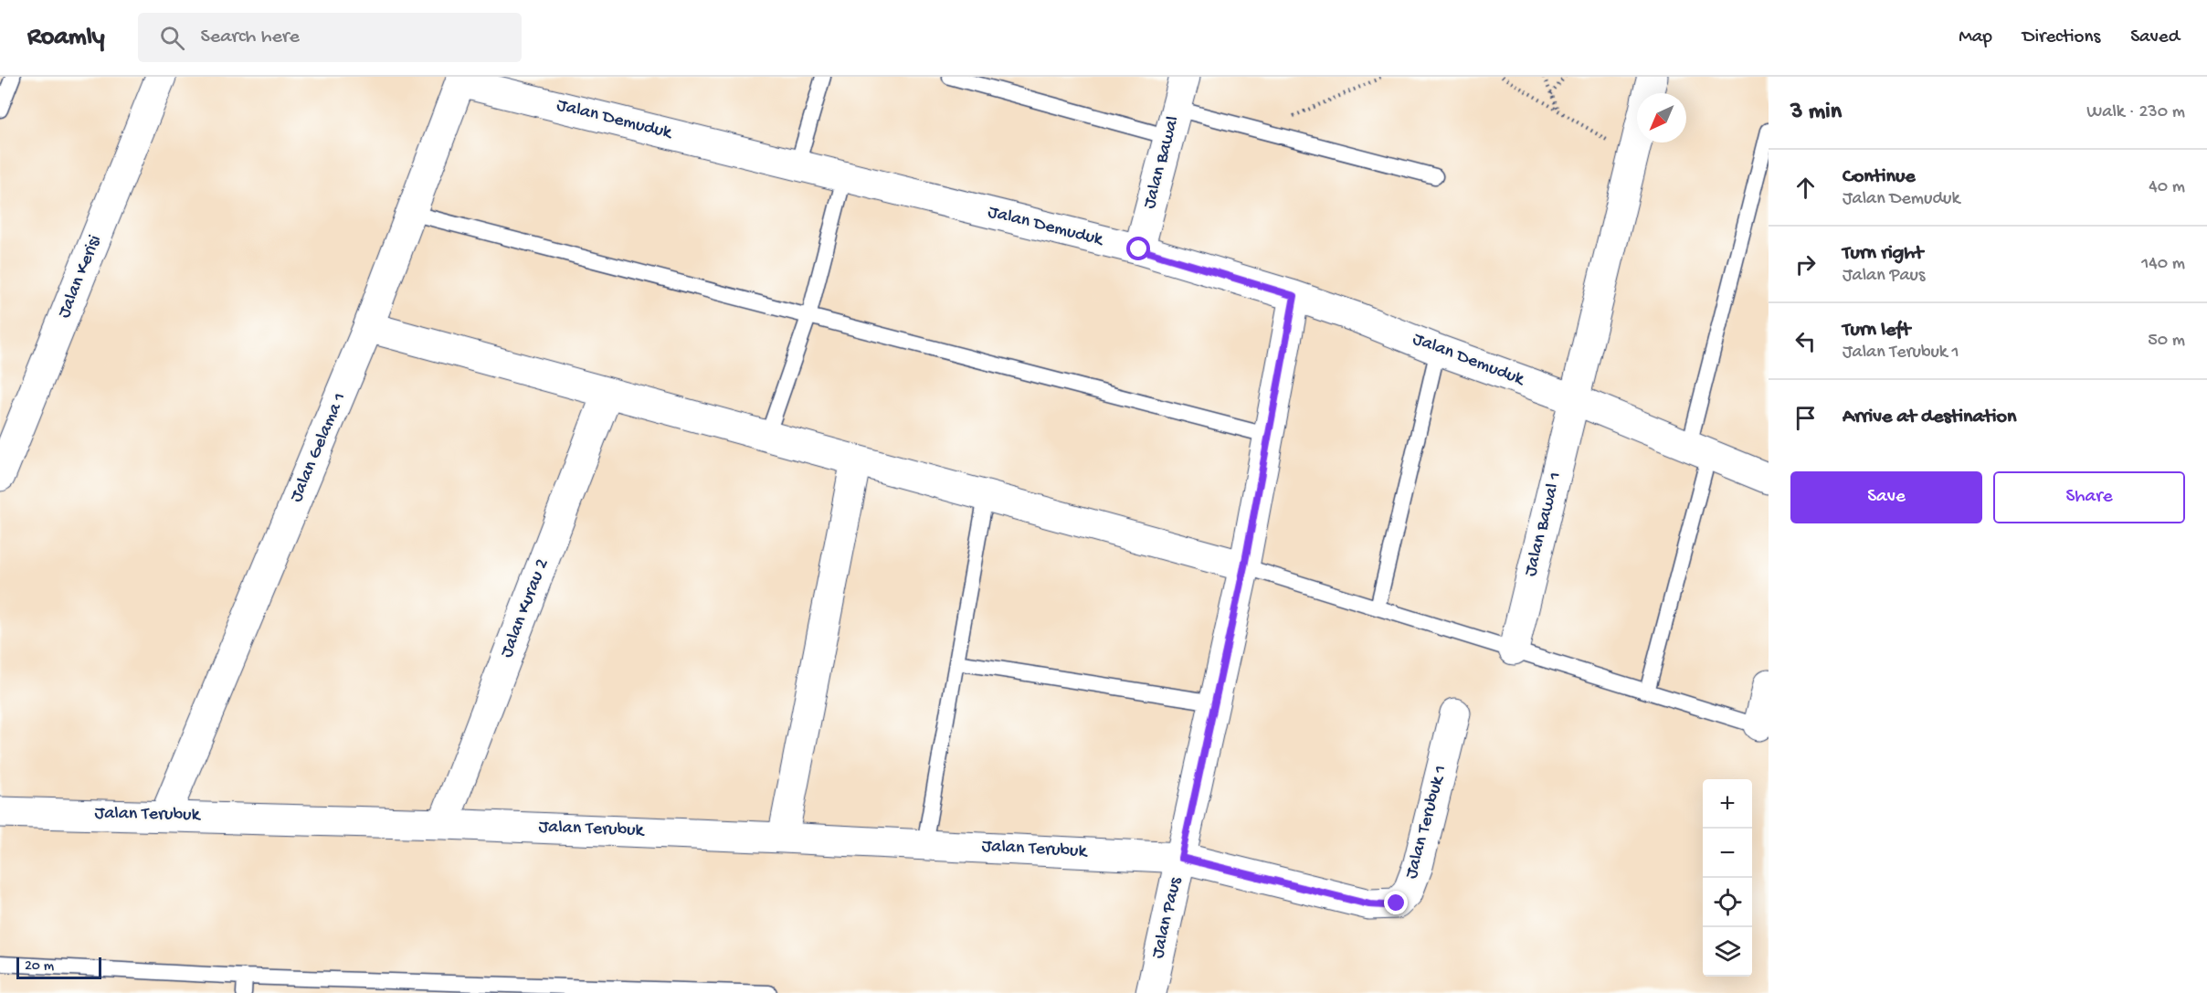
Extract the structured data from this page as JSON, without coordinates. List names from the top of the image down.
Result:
{
  "streets": {
    "street": [
      "Jalan Demuduk",
      "Jalan Bawal",
      "Jalan Kerisi",
      "Jalan Gelama 1",
      "Jalan Bawal 1",
      "Jalan Kurau 2",
      "Jalan Terubuk",
      "Jalan Terubuk 1",
      "Jalan Paus"
    ]
  },
  "crossings": [
    ["Jalan Demuduk", "Jalan Bawal"],
    ["Jalan Demuduk", "Jalan Gelama 1"],
    ["Jalan Demuduk", "Jalan Bawal 1"],
    ["Jalan Demuduk", "Jalan Paus"],
    ["Jalan Gelama 1", "Jalan Terubuk"],
    ["Jalan Kurau 2", "Jalan Terubuk"],
    ["Jalan Terubuk", "Jalan Terubuk 1"],
    ["Jalan Terubuk", "Jalan Paus"],
    ["Jalan Terubuk 1", "Jalan Paus"]
  ],
  "scale_bar": "20 m",
  "north": "bottom left",
  "page": {
    "header": "Roamly",
    "search": "Search here",
    "nav": ["Map", "Directions", "Saved"],
    "heading": ["3 min", "Walk · 230 m"],
    "list": [
      ["Continue", "Jalan Demuduk", "40 m"],
      ["Turn right", "Jalan Paus", "140 m"],
      ["Turn left", "Jalan Terubuk 1", "50 m"],
      "Arrive at destination"
    ],
    "buttons": ["Save", "Share"],
    "map_buttons": ["+", "−"],
    "scale": "20 m"
  }
}
